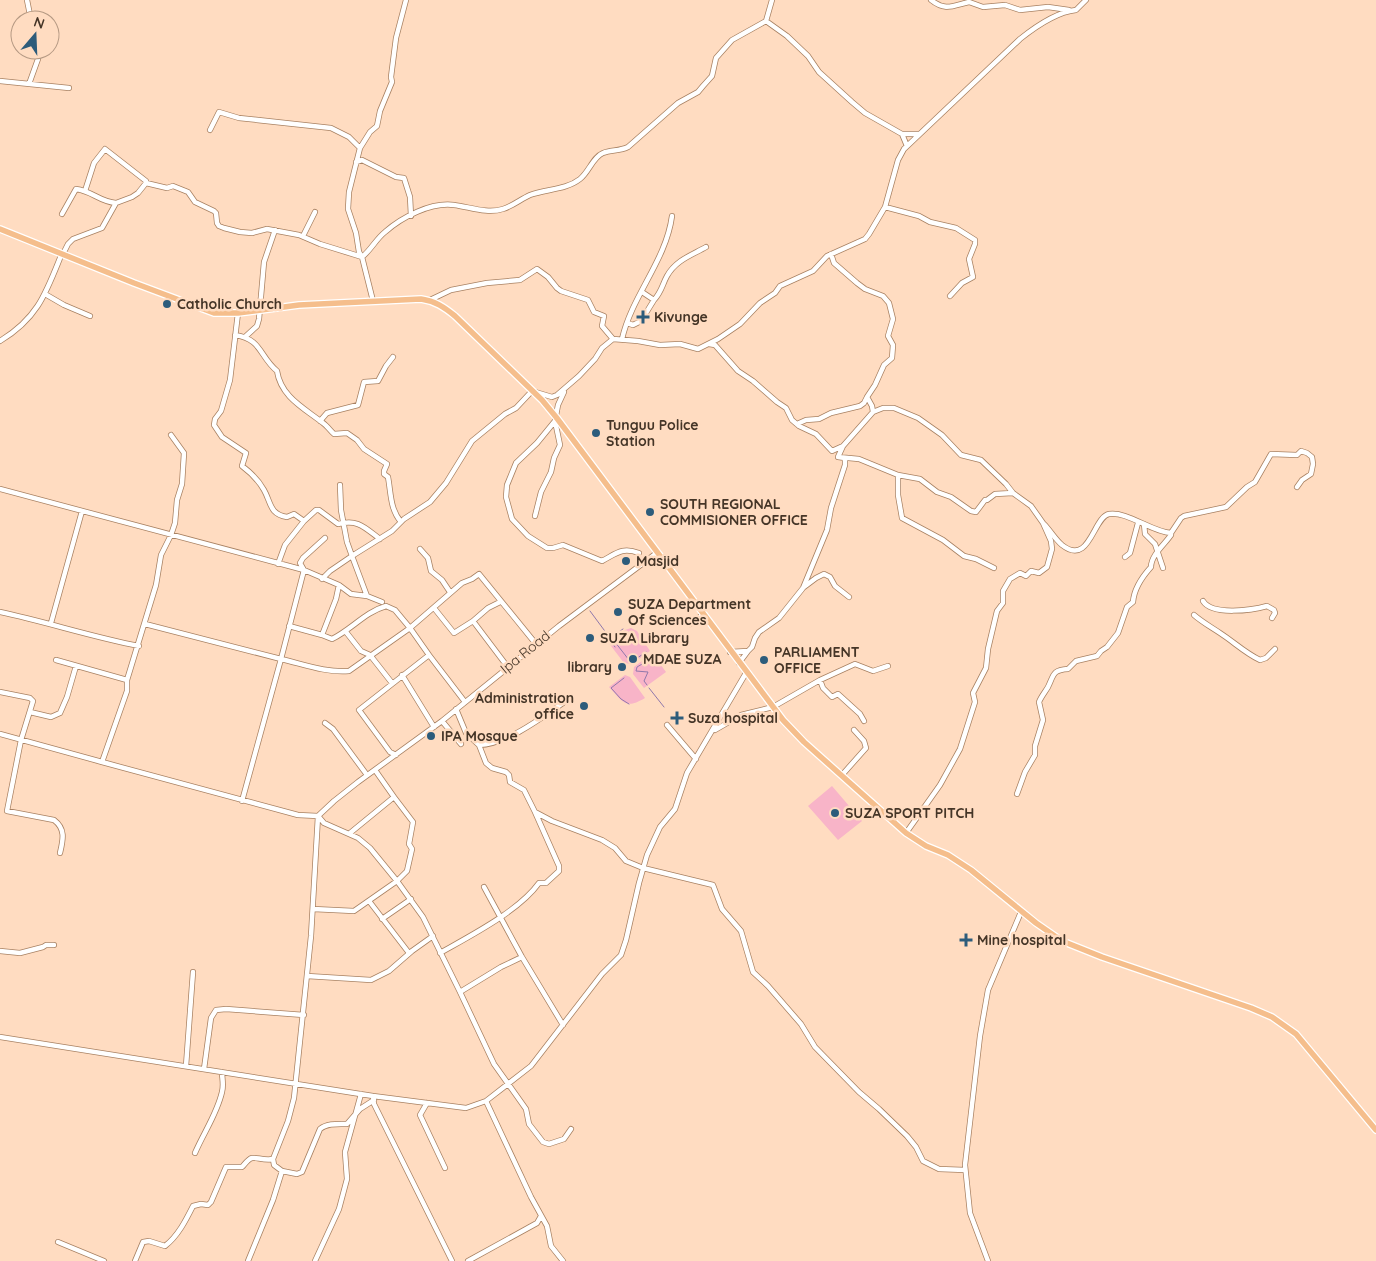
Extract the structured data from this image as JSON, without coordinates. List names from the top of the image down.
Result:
{
  "streets": {
    "street": ["Ipa Road"]
  },
  "places": {
    "other": [
      "Catholic Church",
      "Tunguu Police Station",
      "SOUTH REGIONAL COMMISIONER OFFICE",
      "Masjid",
      "SUZA Department Of Sciences",
      "SUZA Library",
      "MDAE SUZA",
      "PARLIAMENT OFFICE",
      "library",
      "Administration office",
      "IPA Mosque",
      "SUZA SPORT PITCH"
    ],
    "health": ["Kivunge", "Suza hospital", "Mine hospital"]
  },
  "north": "top"
}
